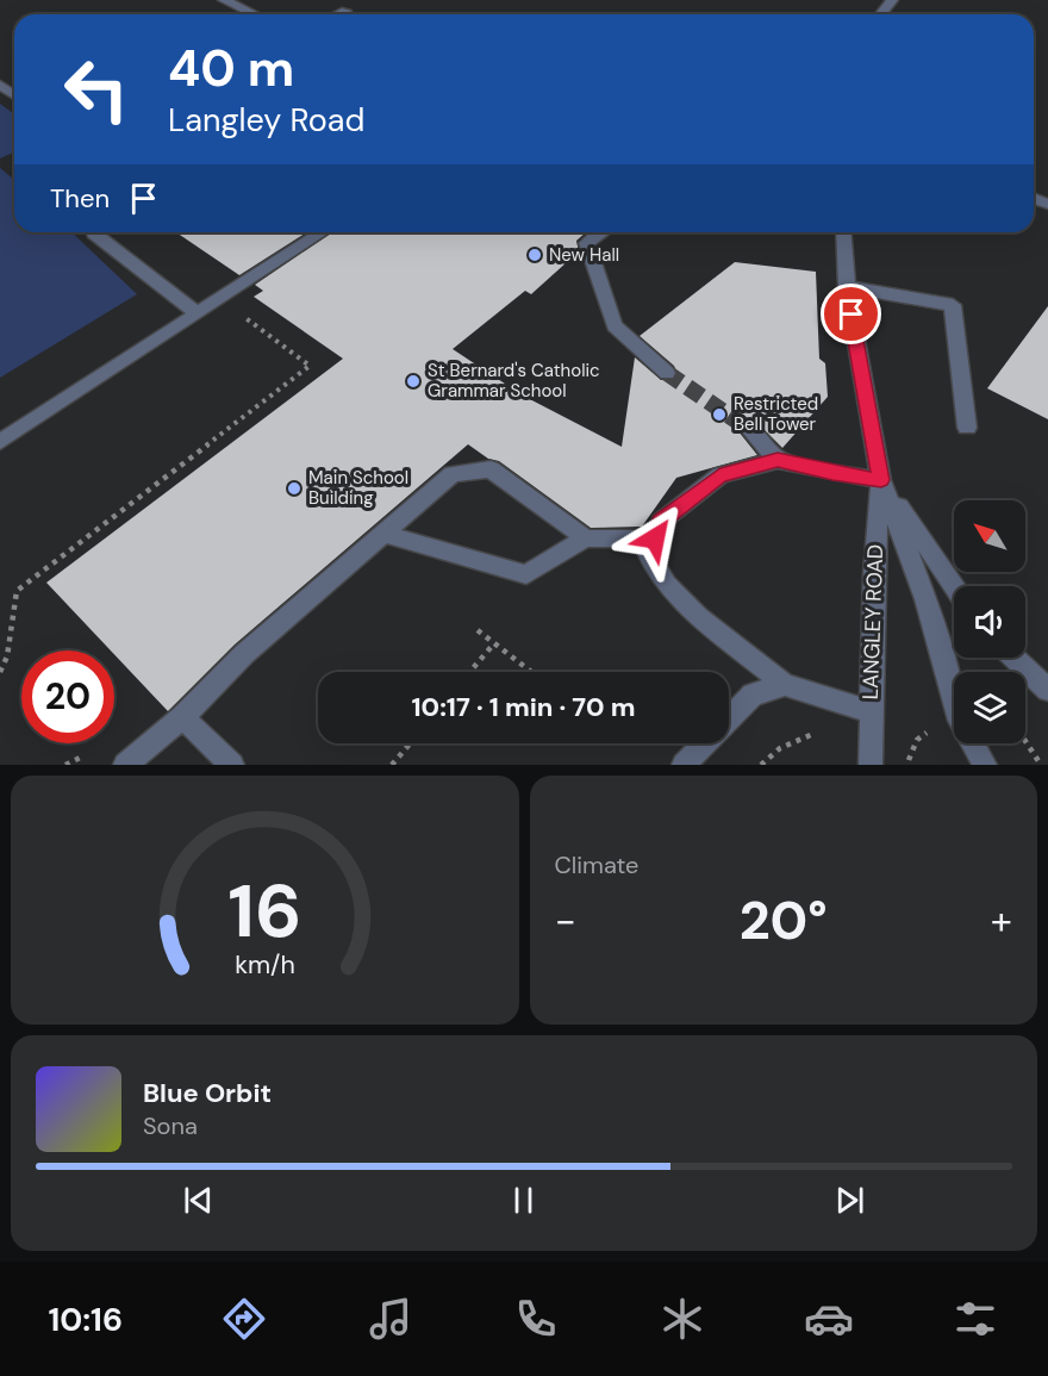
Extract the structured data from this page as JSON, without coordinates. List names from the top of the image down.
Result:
{
  "streets": {
    "street": ["LANGLEY ROAD"]
  },
  "places": [
    "New Hall",
    "St Bernard's Catholic Grammar School",
    "Restricted Bell Tower",
    "Main School Building"
  ],
  "north": "top left",
  "page": {
    "turn": ["40 m", "Langley Road"],
    "then": "Then",
    "limit": "20",
    "trip": "10:17 · 1 min · 70 m",
    "tile": "Climate",
    "heat": ["−", "20°", "+"],
    "song": ["Blue Orbit", "Sona"],
    "tabs": "10:16",
    "gauge": ["16", "km/h"]
  }
}
